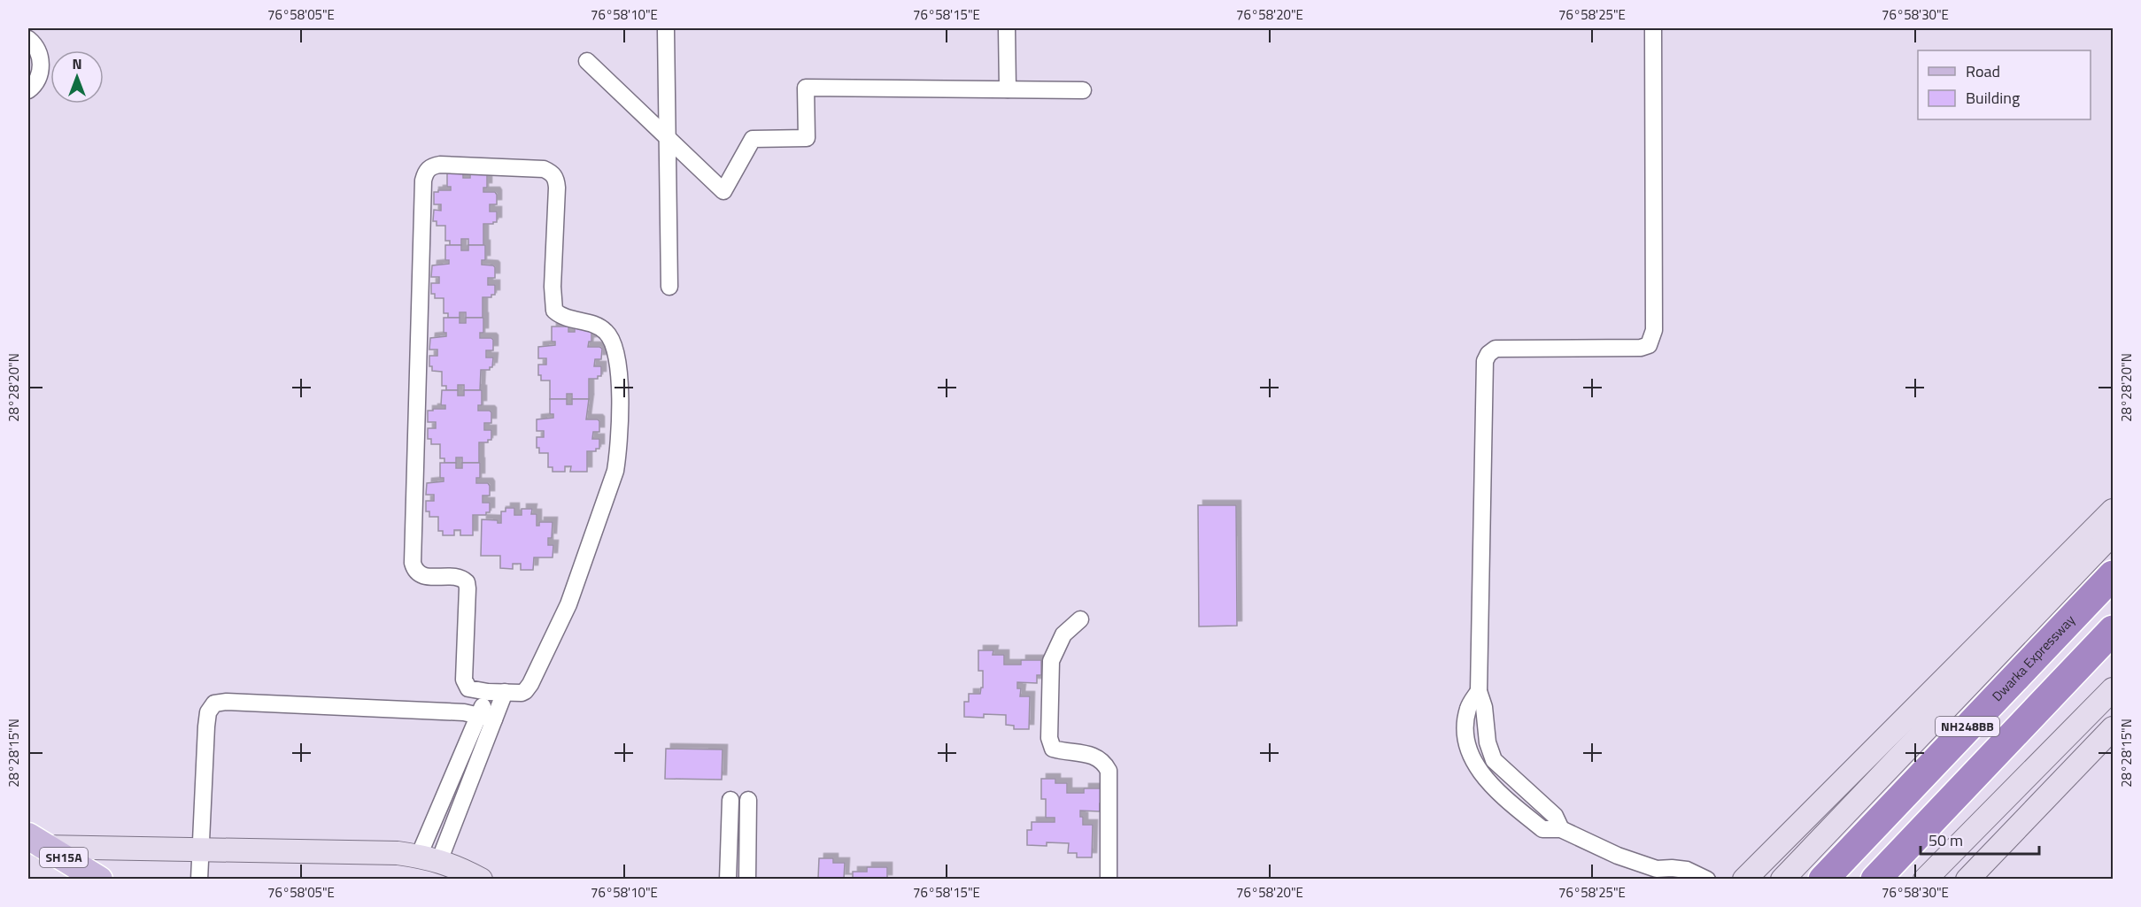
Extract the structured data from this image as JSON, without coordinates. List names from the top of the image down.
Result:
{
  "streets": {
    "highway": ["Dwarka Expressway", "NH248BB"],
    "main road": ["SH15A"]
  },
  "legend": ["Road", "Building"],
  "scale_bar": "50 m",
  "north": "top",
  "coordinates": [
    "76°58'05\"E",
    "76°58'10\"E",
    "76°58'15\"E",
    "76°58'20\"E",
    "76°58'25\"E",
    "76°58'30\"E",
    "28°28'20\"N",
    "28°28'15\"N"
  ]
}
